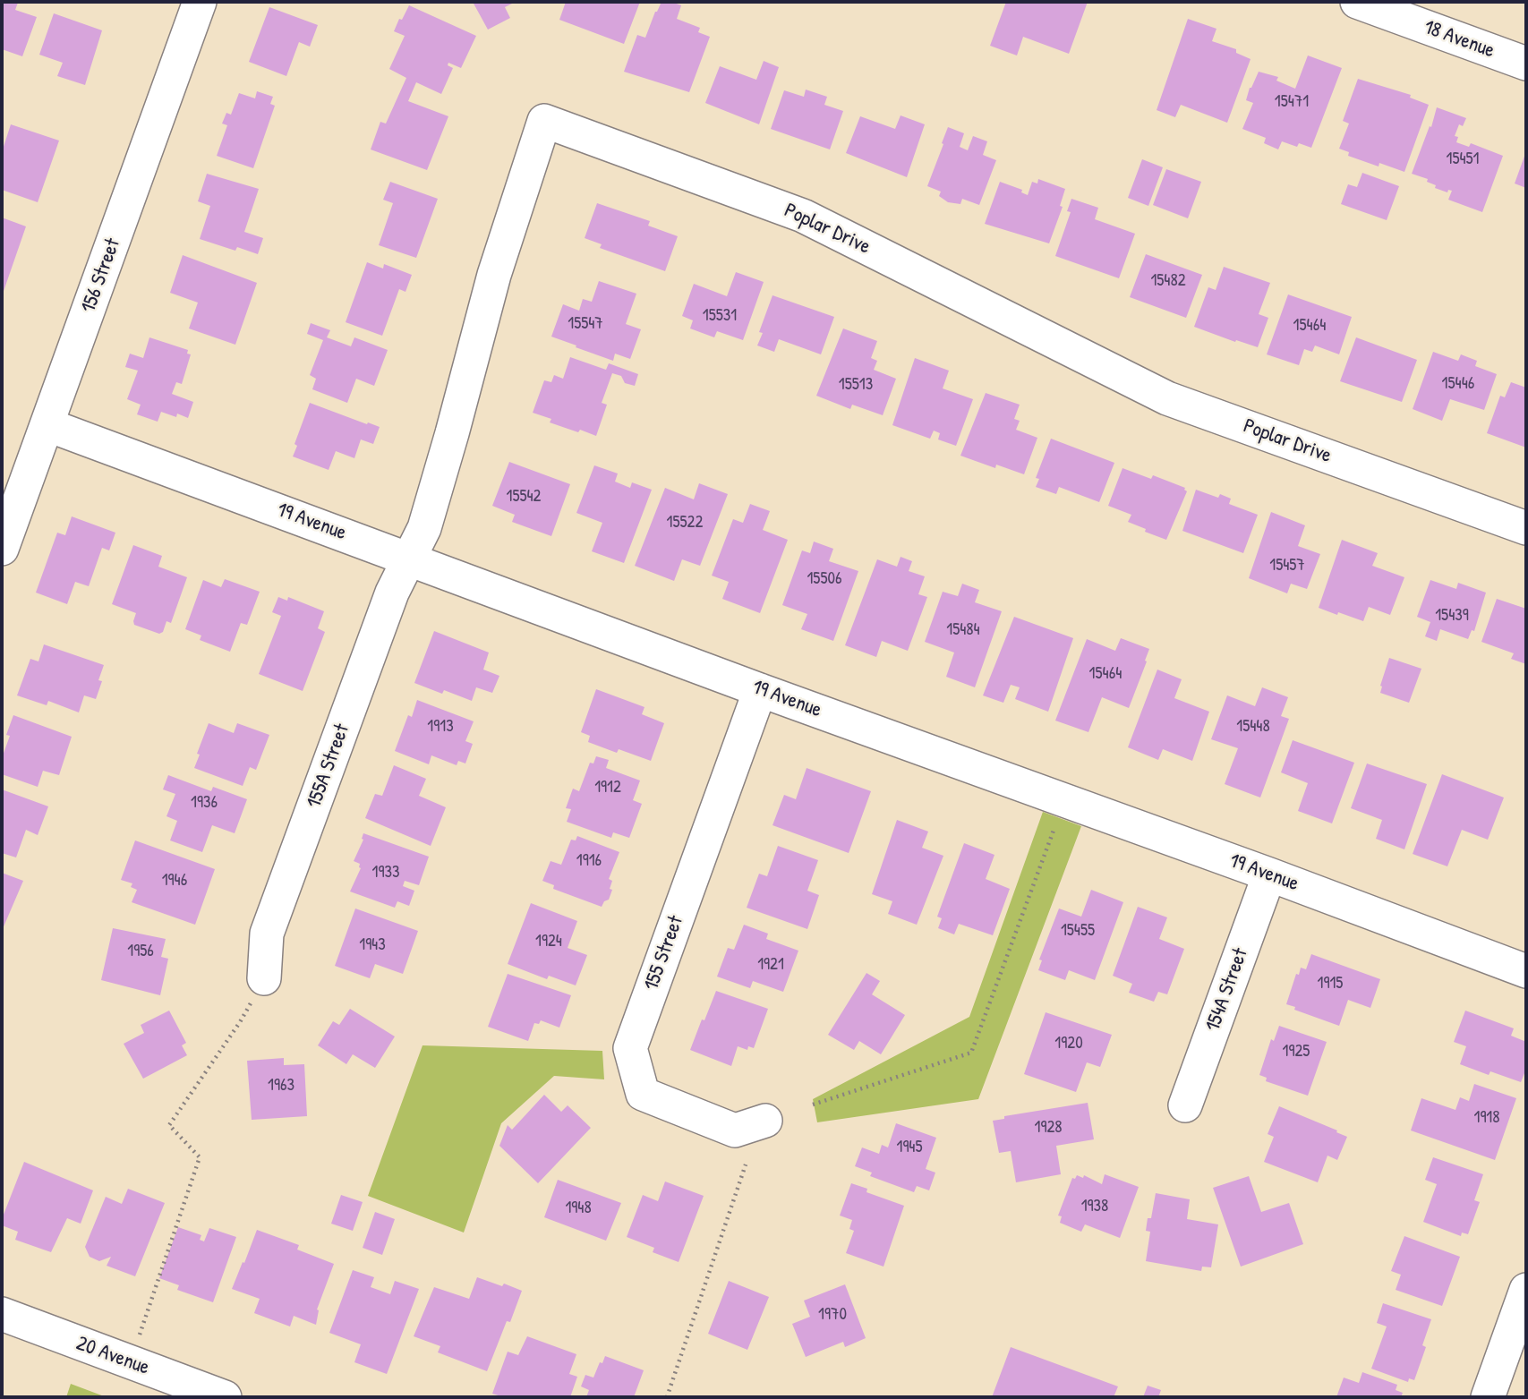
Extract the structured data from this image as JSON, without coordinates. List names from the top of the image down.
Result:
{
  "streets": {
    "street": [
      "18 Avenue",
      "Poplar Drive",
      "156 Street",
      "19 Avenue",
      "155A Street",
      "155 Street",
      "154A Street",
      "20 Avenue"
    ]
  },
  "crossings": [
    ["Poplar Drive", "19 Avenue"],
    ["Poplar Drive", "155A Street"],
    ["156 Street", "19 Avenue"],
    ["19 Avenue", "155A Street"],
    ["19 Avenue", "155 Street"],
    ["19 Avenue", "154A Street"]
  ],
  "house_numbers": [
    "15471",
    "15451",
    "15482",
    "15531",
    "15547",
    "15464",
    "15446",
    "15513",
    "15542",
    "15522",
    "15457",
    "15506",
    "15439",
    "15484",
    "15464",
    "1913",
    "15448",
    "1912",
    "1936",
    "1916",
    "1933",
    "1946",
    "15455",
    "1924",
    "1943",
    "1956",
    "1921",
    "1915",
    "1920",
    "1925",
    "1963",
    "1918",
    "1928",
    "1945",
    "1938",
    "1948",
    "1970"
  ]
}
